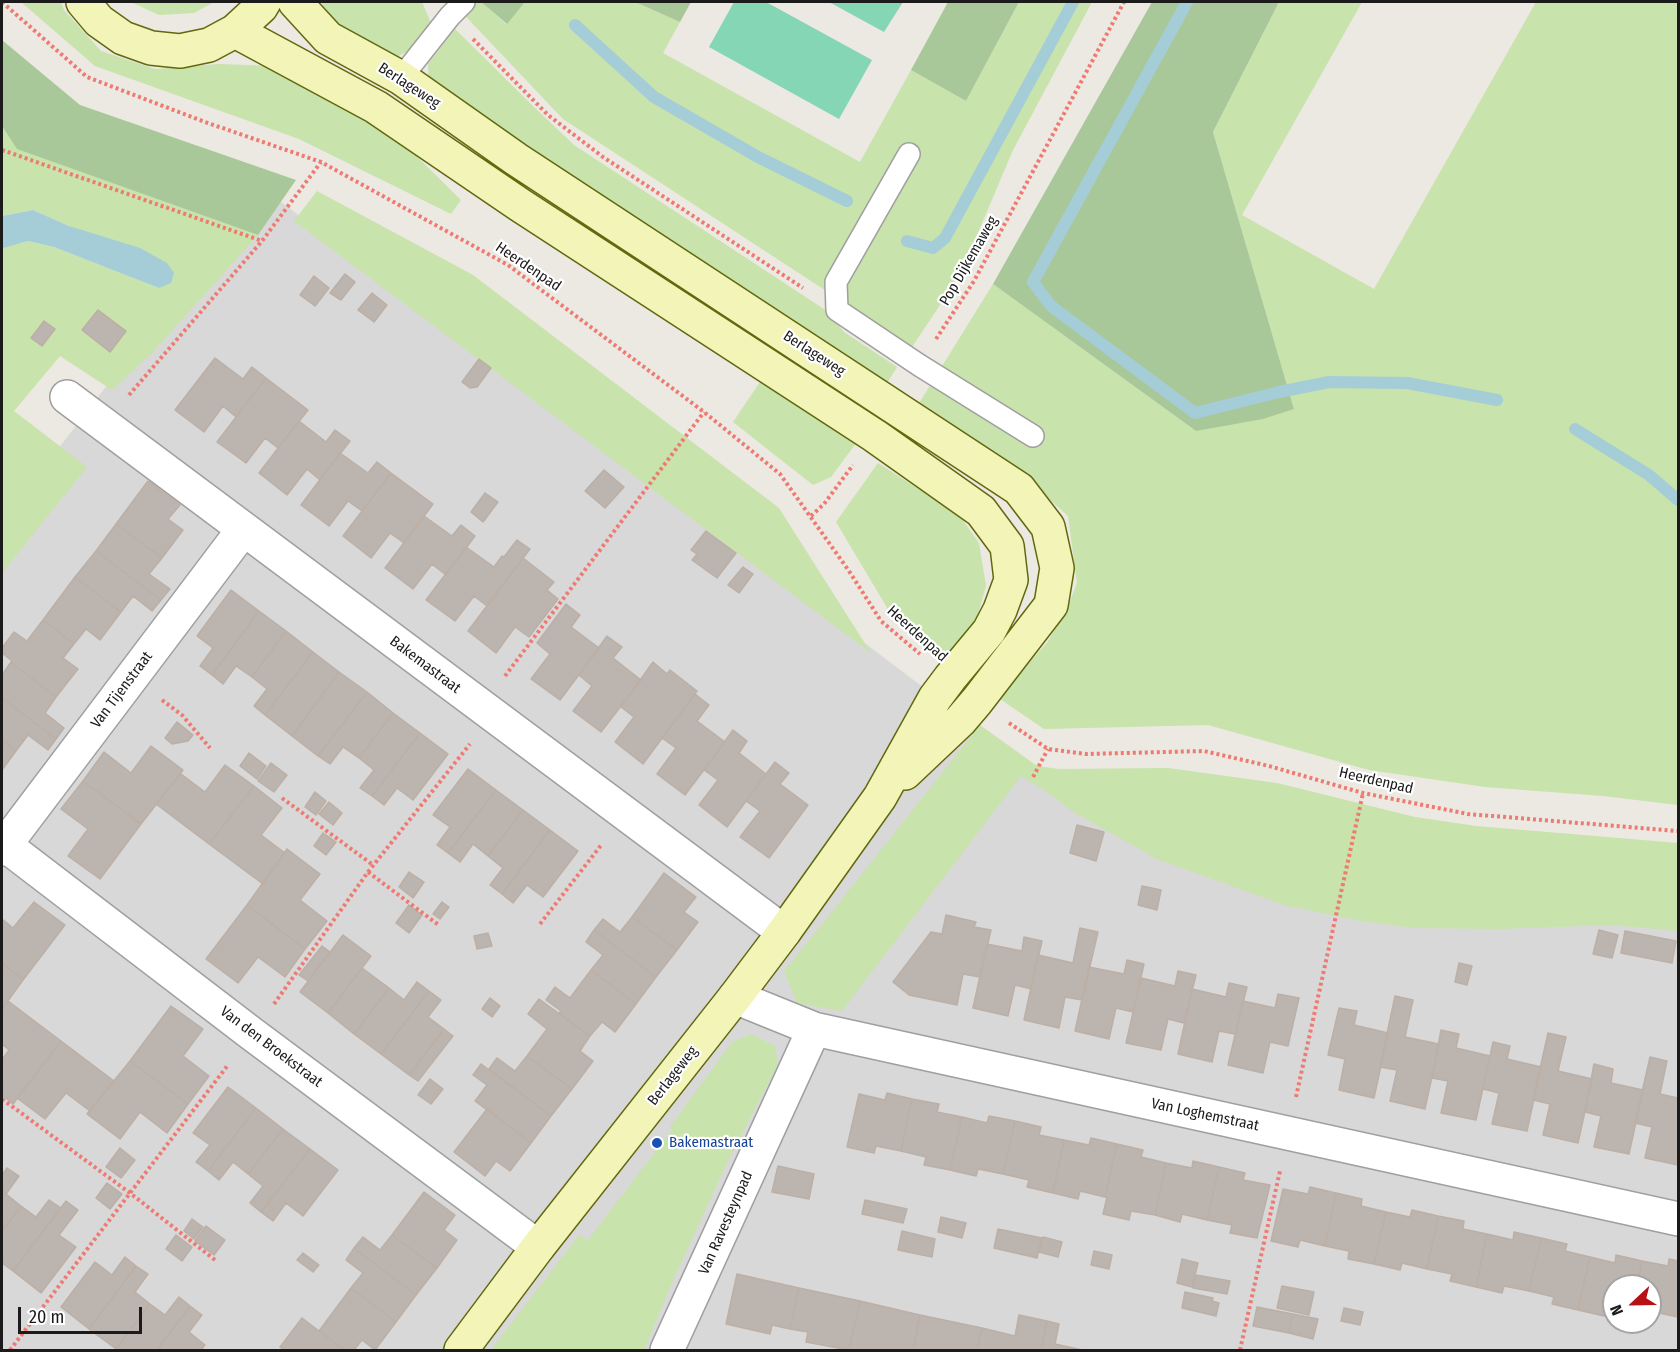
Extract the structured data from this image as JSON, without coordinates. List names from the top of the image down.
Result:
{
  "streets": {
    "street": [
      "Berlageweg",
      "Bakemastraat",
      "Van Tijenstraat",
      "Van den Broekstraat",
      "Van Loghemstraat",
      "Van Ravesteynpad"
    ],
    "path": ["Pop Dijkemaweg", "Heerdenpad"]
  },
  "crossings": [
    ["Berlageweg", "Heerdenpad"],
    ["Berlageweg", "Bakemastraat"],
    ["Berlageweg", "Van den Broekstraat"],
    ["Berlageweg", "Van Loghemstraat"],
    ["Bakemastraat", "Van Tijenstraat"],
    ["Van Tijenstraat", "Van den Broekstraat"],
    ["Van Loghemstraat", "Van Ravesteynpad"]
  ],
  "places": ["Bakemastraat"],
  "scale_bar": "20 m",
  "north": "left"
}
